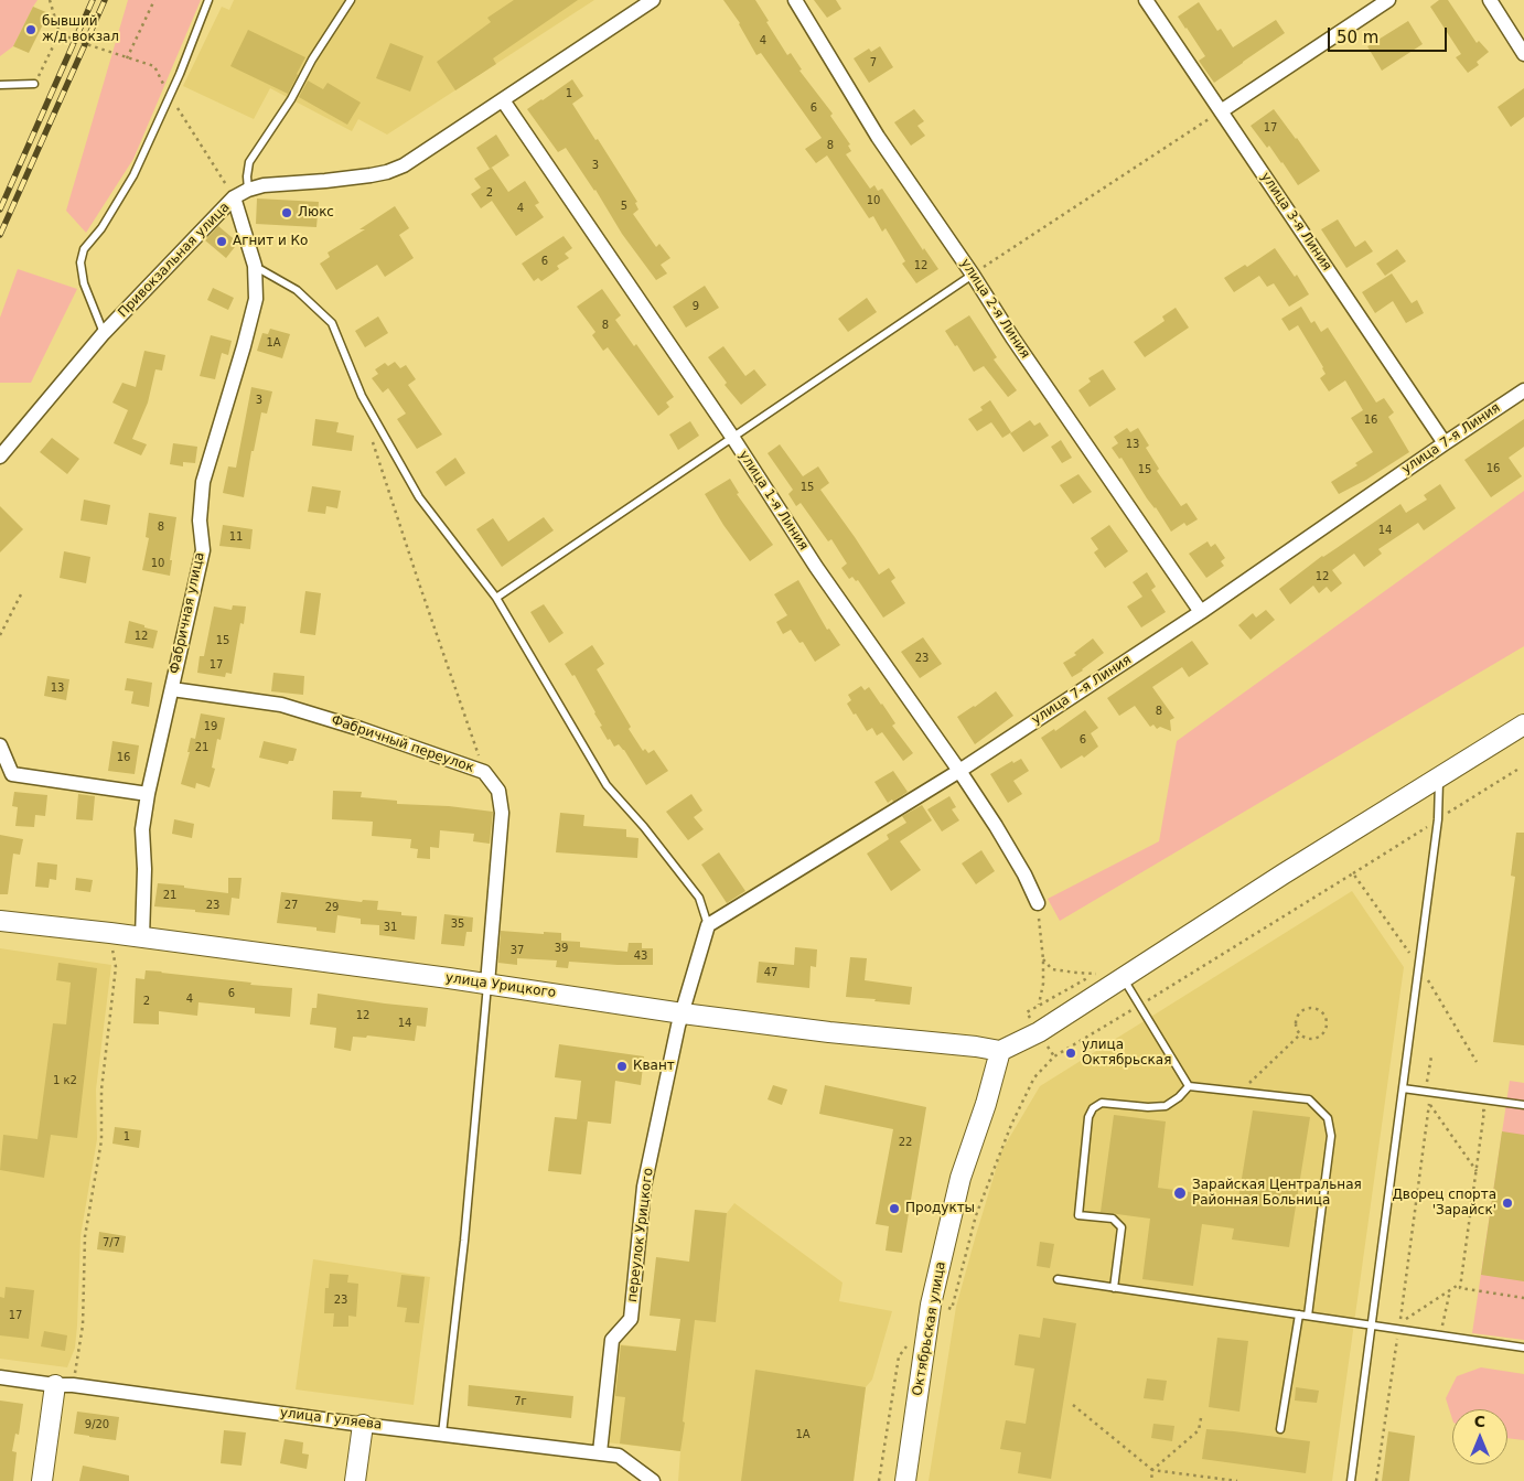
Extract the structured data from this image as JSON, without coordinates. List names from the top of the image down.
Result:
{
  "streets": {
    "main road": ["улица Урицкого", "Октябрьская улица"],
    "street": [
      "улица 3-я Линия",
      "Привокзальная улица",
      "улица 2-я Линия",
      "улица 7-я Линия",
      "улица 1-я Линия",
      "Фабричная улица",
      "Фабричный переулок",
      "переулок Урицкого",
      "улица Гуляева"
    ]
  },
  "crossings": [
    ["улица 3-я Линия", "улица 7-я Линия"],
    ["Привокзальная улица", "улица 1-я Линия"],
    ["Привокзальная улица", "Фабричная улица"],
    ["улица 2-я Линия", "улица 7-я Линия"],
    ["улица 7-я Линия", "улица 1-я Линия"],
    ["Фабричная улица", "Фабричный переулок"],
    ["Фабричная улица", "улица Урицкого"],
    ["Фабричный переулок", "улица Урицкого"],
    ["улица Урицкого", "переулок Урицкого"],
    ["улица Урицкого", "Октябрьская улица"],
    ["переулок Урицкого", "улица Гуляева"]
  ],
  "places": [
    "бывший ж/д вокзал",
    "Люкс",
    "Агнит и Ко",
    "улица Октябрьская",
    "Квант",
    "Зарайская Центральная Районная Больница",
    "Дворец спорта 'Зарайск'",
    "Продукты"
  ],
  "house_numbers": [
    "4",
    "7",
    "1",
    "6",
    "17",
    "8",
    "3",
    "2",
    "10",
    "5",
    "4",
    "6",
    "12",
    "9",
    "8",
    "1А",
    "3",
    "16",
    "13",
    "16",
    "15",
    "15",
    "8",
    "14",
    "11",
    "10",
    "12",
    "12",
    "15",
    "23",
    "17",
    "13",
    "8",
    "19",
    "6",
    "21",
    "16",
    "21",
    "23",
    "27",
    "29",
    "35",
    "31",
    "39",
    "37",
    "43",
    "47",
    "6",
    "4",
    "2",
    "12",
    "14",
    "1 к2",
    "1",
    "22",
    "7/7",
    "23",
    "17",
    "7г",
    "9/20",
    "1А"
  ],
  "scale_bar": "50 m",
  "north": "top"
}
